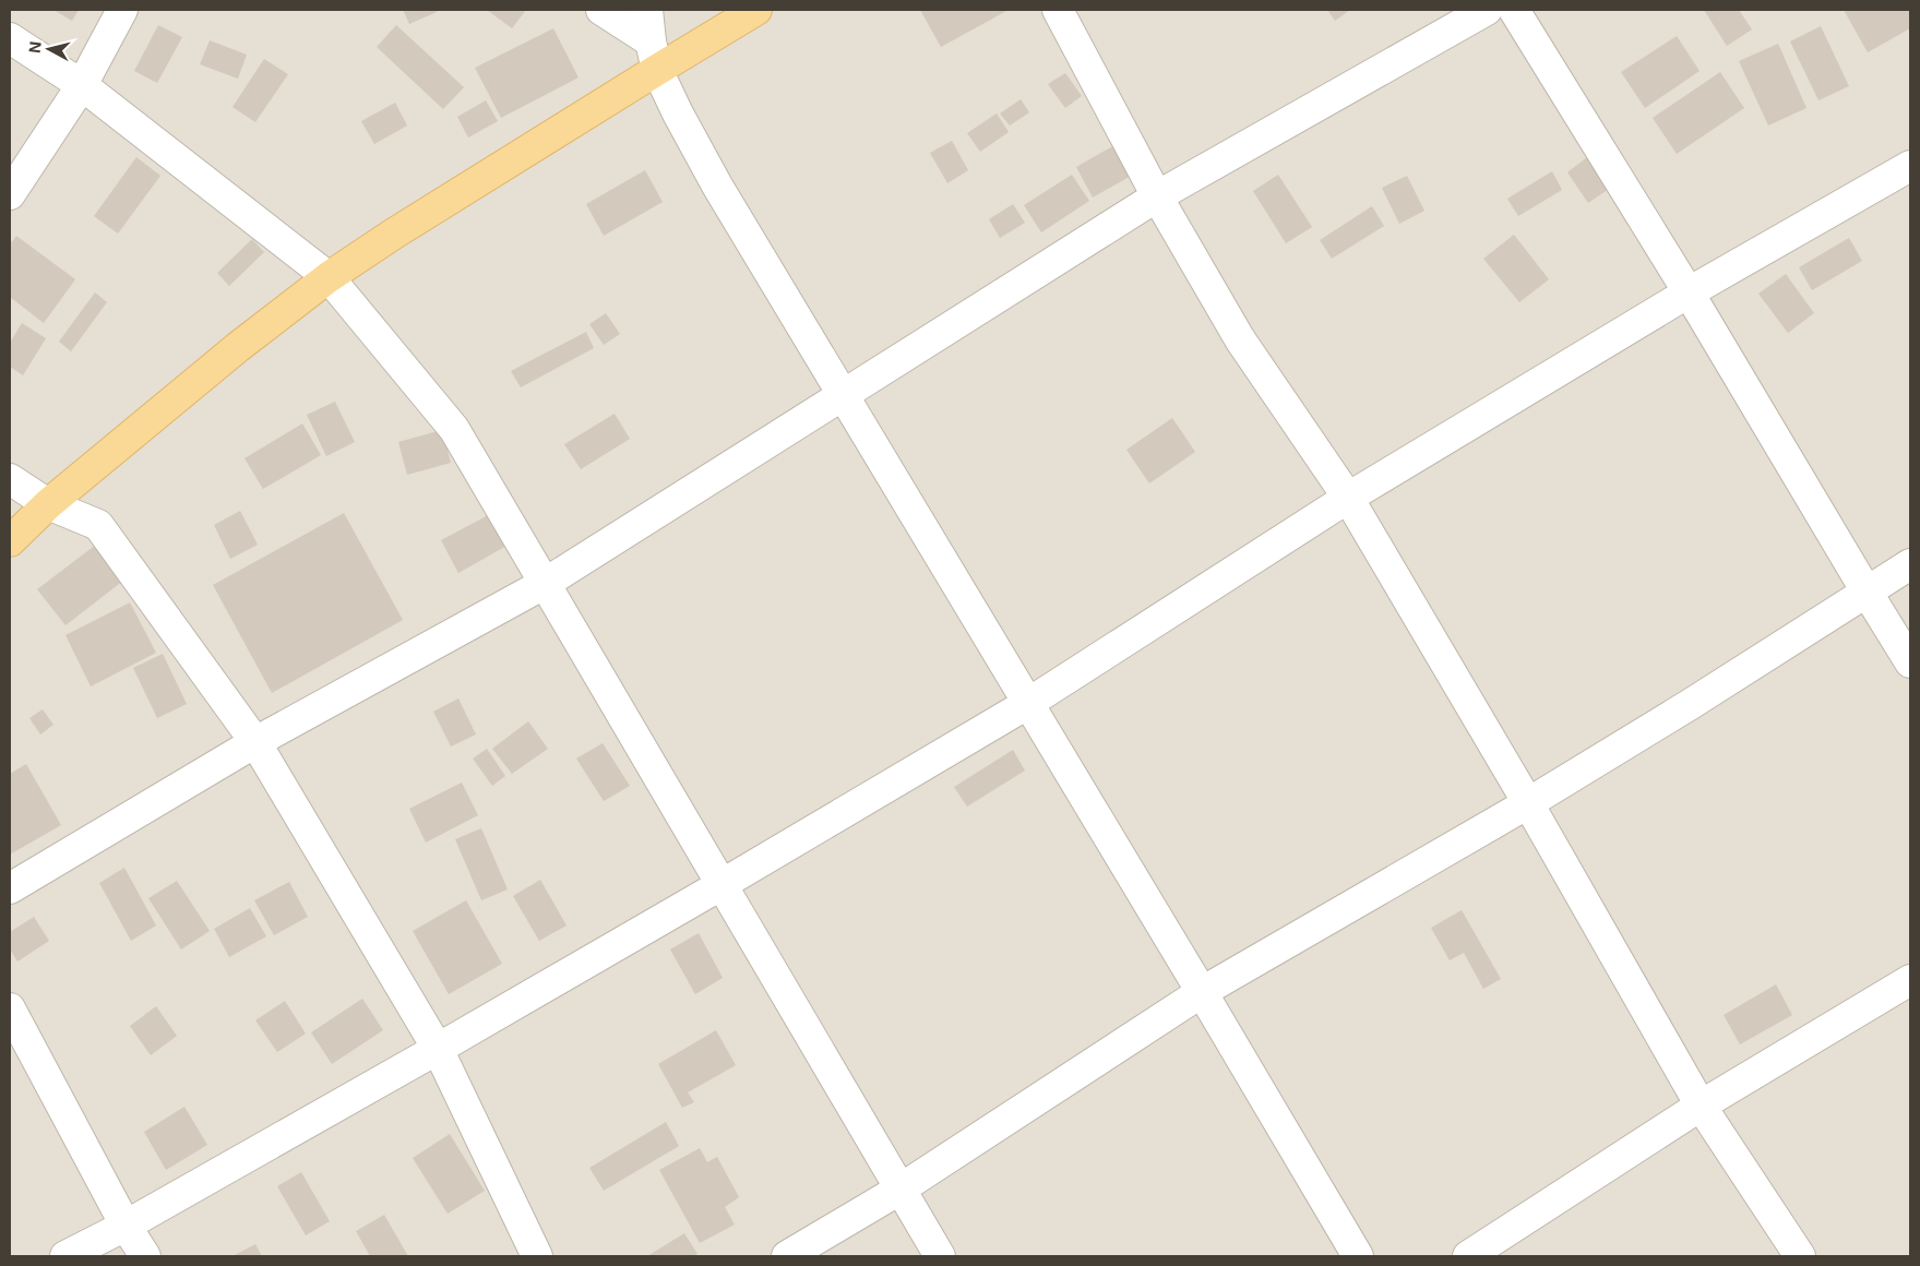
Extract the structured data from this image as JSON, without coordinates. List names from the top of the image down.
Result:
{
  "north": "left"
}
